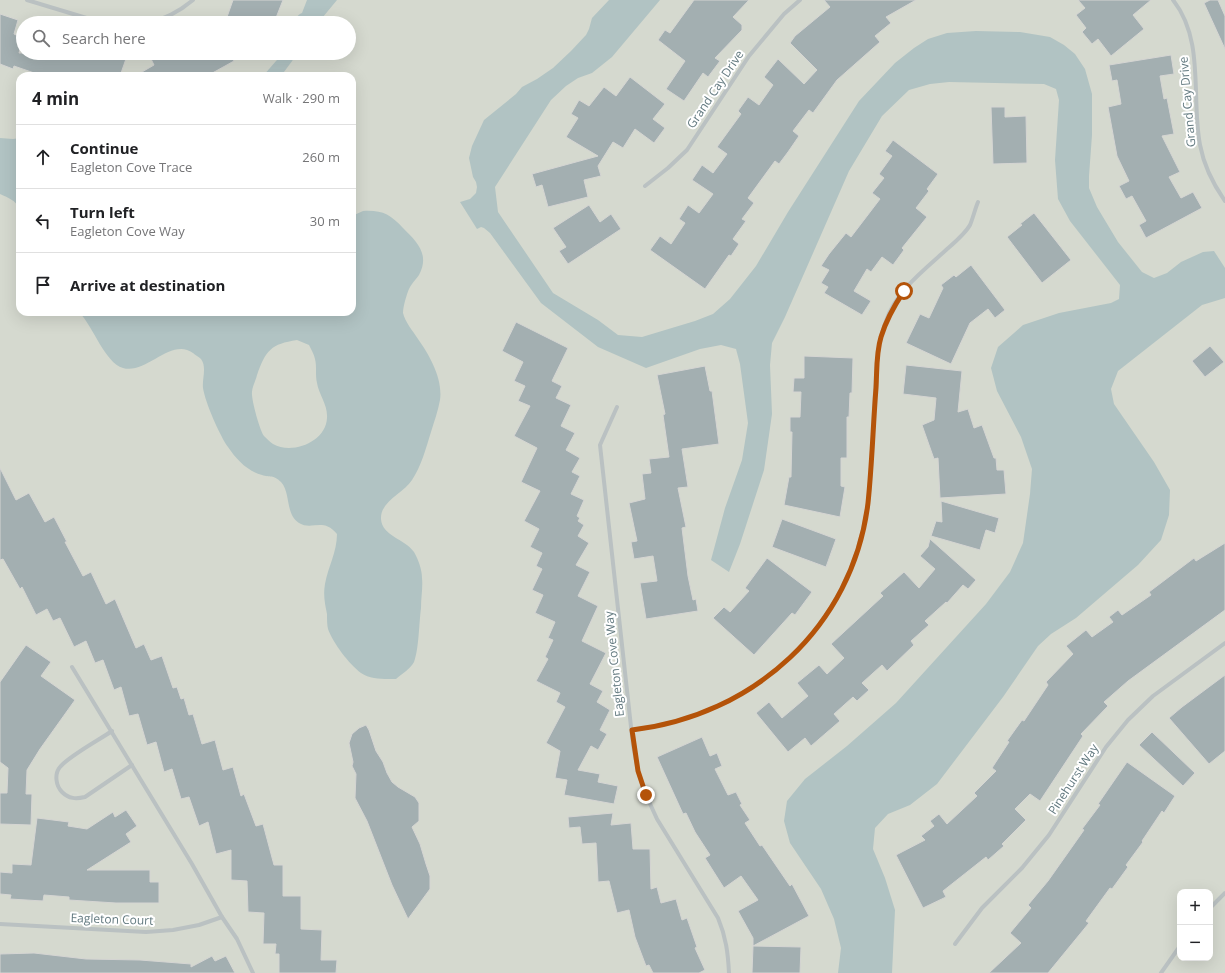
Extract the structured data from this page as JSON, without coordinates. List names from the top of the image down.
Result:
{
  "streets": {
    "street": [
      "Grand Cay Drive",
      "Eagleton Cove Way",
      "Pinehurst Way",
      "Eagleton Court"
    ]
  },
  "page": {
    "search": "Search here",
    "heading": ["4 min", "Walk · 290 m"],
    "list": [
      ["Continue", "Eagleton Cove Trace", "260 m"],
      ["Turn left", "Eagleton Cove Way", "30 m"],
      "Arrive at destination"
    ],
    "map_buttons": ["+", "−"]
  }
}
